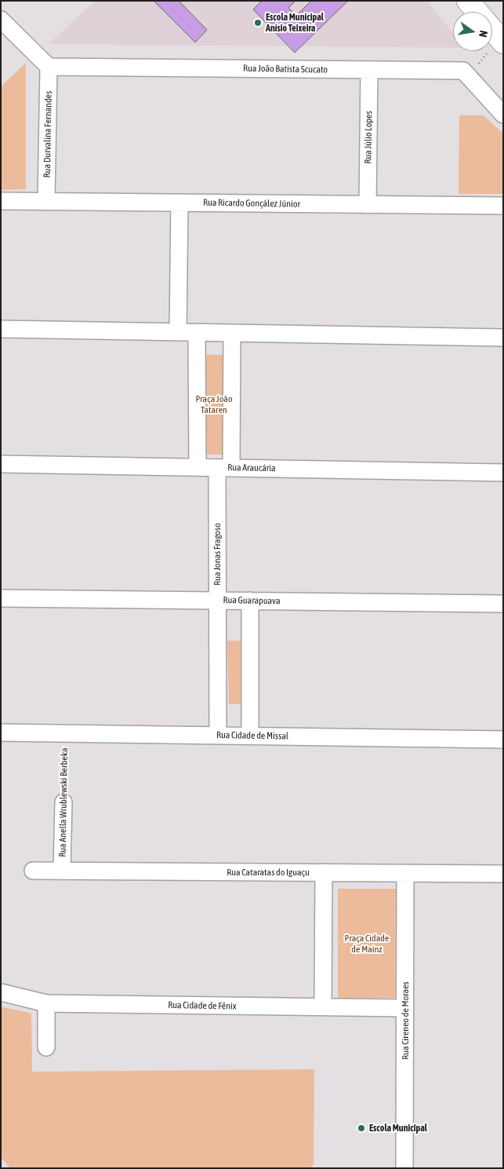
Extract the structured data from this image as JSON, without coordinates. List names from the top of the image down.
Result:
{
  "streets": {
    "street": [
      "Rua João Batista Scucato",
      "Rua Durvalina Fernandes",
      "Rua Júlio Lopes",
      "Rua Ricardo Gonçález Júnior",
      "Rua Araucária",
      "Rua Jonas Fragoso",
      "Rua Guarapuava",
      "Rua Cidade de Missal",
      "Rua Anella Wrublewski Berbeka",
      "Rua Cataratas do Iguaçu",
      "Rua Cidade de Fênix",
      "Rua Cireneo de Moraes"
    ]
  },
  "crossings": [
    ["Rua João Batista Scucato", "Rua Durvalina Fernandes"],
    ["Rua João Batista Scucato", "Rua Júlio Lopes"],
    ["Rua Durvalina Fernandes", "Rua Ricardo Gonçález Júnior"],
    ["Rua Júlio Lopes", "Rua Ricardo Gonçález Júnior"],
    ["Rua Araucária", "Rua Jonas Fragoso"],
    ["Rua Jonas Fragoso", "Rua Guarapuava"],
    ["Rua Jonas Fragoso", "Rua Cidade de Missal"],
    ["Rua Cidade de Missal", "Rua Anella Wrublewski Berbeka"],
    ["Rua Anella Wrublewski Berbeka", "Rua Cataratas do Iguaçu"],
    ["Rua Cataratas do Iguaçu", "Rua Cireneo de Moraes"],
    ["Rua Cidade de Fênix", "Rua Cireneo de Moraes"]
  ],
  "parks": ["Praça João Tataren", "Praça Cidade de Mainz"],
  "places": ["Escola Municipal Anísio Teixeira", "Escola Municipal"],
  "north": "right"
}
